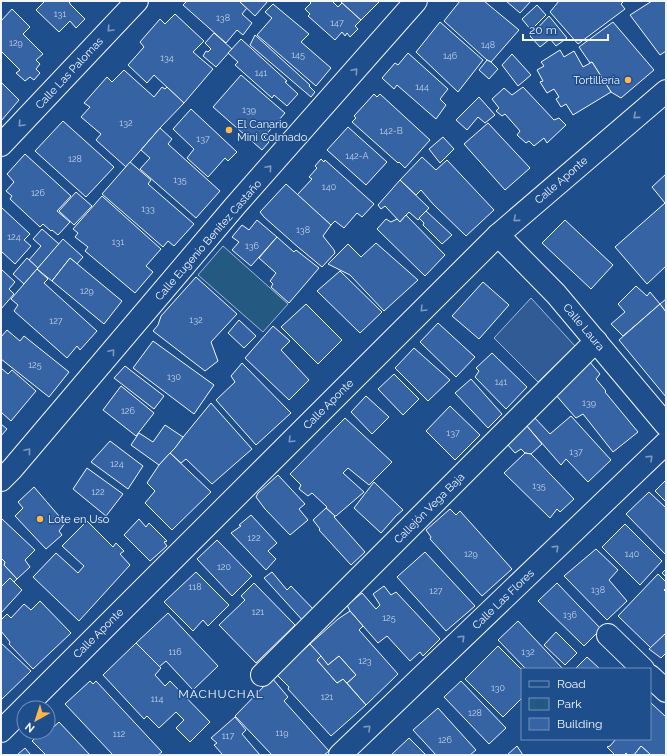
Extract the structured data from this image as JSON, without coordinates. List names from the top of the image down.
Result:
{
  "streets": {
    "street": [
      "Calle Las Palomas",
      "Calle Aponte",
      "Calle Eugenio Benítez Castaño",
      "Calle Laura",
      "Callejón Vega Baja",
      "Calle Las Flores"
    ]
  },
  "crossings": [
    ["Calle Aponte", "Calle Laura"],
    ["Calle Laura", "Callejón Vega Baja"]
  ],
  "one_way": [
    "Calle Las Palomas",
    "Calle Aponte",
    "Calle Eugenio Benítez Castaño",
    "Calle Las Flores"
  ],
  "districts": ["MACHUCHAL"],
  "places": ["Tortillería", "El Canario Mini Colmado", "Lote en Uso"],
  "house_numbers": [
    "131",
    "138",
    "147",
    "129",
    "148",
    "145",
    "146",
    "134",
    "141",
    "144",
    "139",
    "132",
    "142-B",
    "137",
    "142-A",
    "128",
    "135",
    "140",
    "126",
    "133",
    "138",
    "124",
    "131",
    "136",
    "129",
    "132",
    "127",
    "125",
    "130",
    "141",
    "139",
    "126",
    "137",
    "137",
    "124",
    "135",
    "122",
    "122",
    "129",
    "140",
    "120",
    "118",
    "138",
    "127",
    "121",
    "136",
    "125",
    "116",
    "132",
    "123",
    "130",
    "121",
    "114",
    "128",
    "119",
    "112",
    "117",
    "126"
  ],
  "legend": ["Road", "Park", "Building"],
  "scale_bar": "20 m",
  "north": "bottom left"
}
